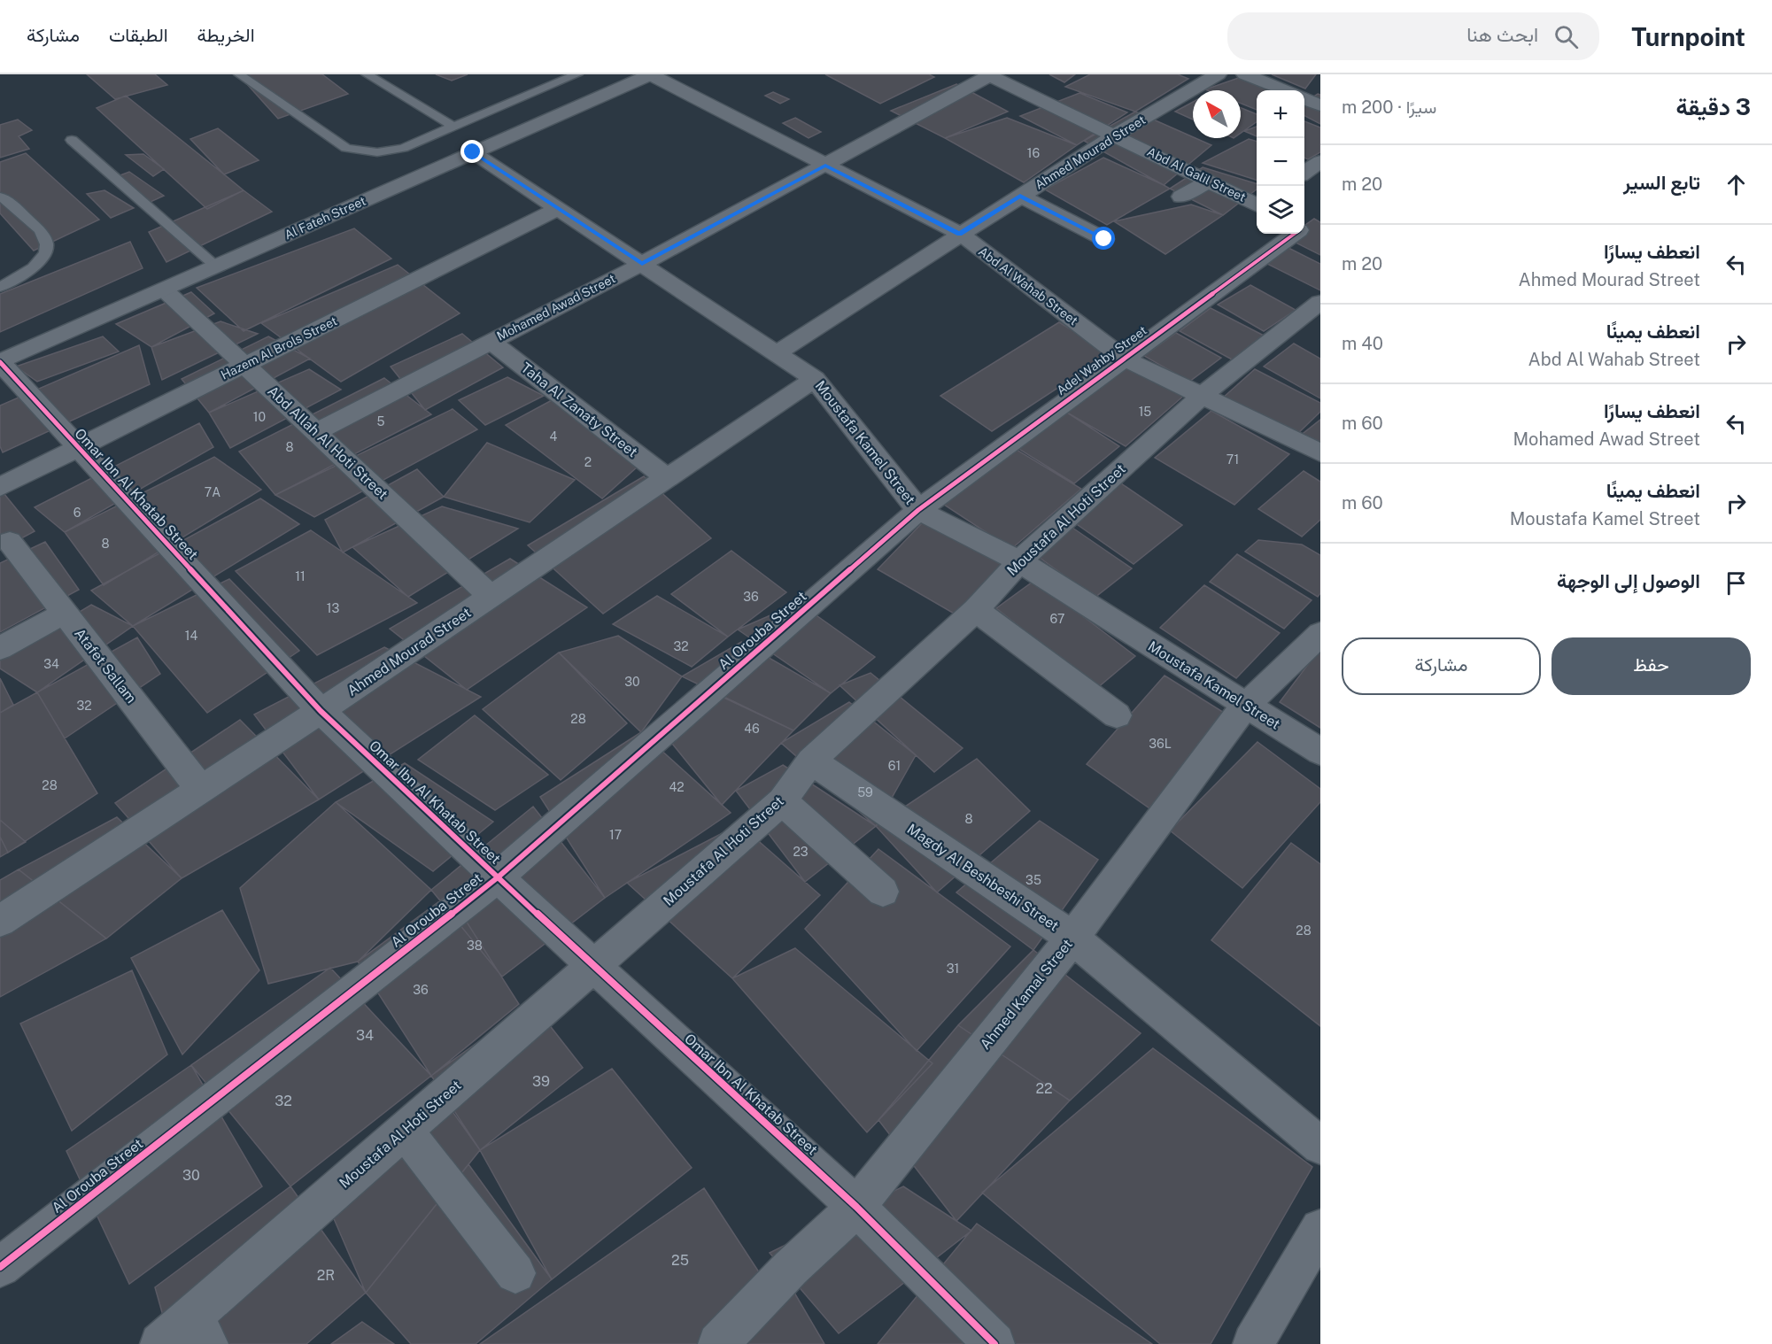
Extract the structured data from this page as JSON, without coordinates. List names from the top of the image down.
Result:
{
  "streets": {
    "street": [
      "Ahmed Mourad Street",
      "Abd Al Galil Street",
      "Al Fateh Street",
      "Abd Al Wahab Street",
      "Mohamed Awad Street",
      "Hazem Al Brols Street",
      "Adel Wahby Street",
      "Taha Al Zanaty Street",
      "Abd Allah Al Hoti Street",
      "Moustafa Kamel Street",
      "Omar Ibn Al Khatab Street",
      "Moustafa Al Hoti Street",
      "Al Orouba Street",
      "Atafet Sallam",
      "Magdy Al Beshbeshi Street",
      "Ahmed Kamal Street"
    ]
  },
  "crossings": [
    ["Ahmed Mourad Street", "Abd Al Galil Street"],
    ["Ahmed Mourad Street", "Abd Al Wahab Street"],
    ["Ahmed Mourad Street", "Taha Al Zanaty Street"],
    ["Ahmed Mourad Street", "Abd Allah Al Hoti Street"],
    ["Ahmed Mourad Street", "Moustafa Kamel Street"],
    ["Ahmed Mourad Street", "Omar Ibn Al Khatab Street"],
    ["Ahmed Mourad Street", "Atafet Sallam"],
    ["Abd Al Galil Street", "Mohamed Awad Street"],
    ["Al Fateh Street", "Abd Al Wahab Street"],
    ["Al Fateh Street", "Abd Allah Al Hoti Street"],
    ["Al Fateh Street", "Moustafa Kamel Street"],
    ["Al Fateh Street", "Omar Ibn Al Khatab Street"],
    ["Abd Al Wahab Street", "Mohamed Awad Street"],
    ["Abd Al Wahab Street", "Adel Wahby Street"],
    ["Abd Al Wahab Street", "Moustafa Al Hoti Street"],
    ["Mohamed Awad Street", "Taha Al Zanaty Street"],
    ["Mohamed Awad Street", "Abd Allah Al Hoti Street"],
    ["Mohamed Awad Street", "Moustafa Kamel Street"],
    ["Hazem Al Brols Street", "Abd Allah Al Hoti Street"],
    ["Hazem Al Brols Street", "Moustafa Kamel Street"],
    ["Hazem Al Brols Street", "Omar Ibn Al Khatab Street"],
    ["Adel Wahby Street", "Moustafa Kamel Street"],
    ["Adel Wahby Street", "Al Orouba Street"],
    ["Moustafa Kamel Street", "Moustafa Al Hoti Street"],
    ["Moustafa Kamel Street", "Al Orouba Street"],
    ["Moustafa Kamel Street", "Ahmed Kamal Street"],
    ["Omar Ibn Al Khatab Street", "Moustafa Al Hoti Street"],
    ["Omar Ibn Al Khatab Street", "Al Orouba Street"],
    ["Omar Ibn Al Khatab Street", "Ahmed Kamal Street"],
    ["Moustafa Al Hoti Street", "Magdy Al Beshbeshi Street"],
    ["Magdy Al Beshbeshi Street", "Ahmed Kamal Street"]
  ],
  "house_numbers": [
    "16",
    "15",
    "10",
    "5",
    "4",
    "8",
    "71",
    "2",
    "7A",
    "6",
    "8",
    "11",
    "36",
    "13",
    "67",
    "14",
    "32",
    "34",
    "30",
    "32",
    "28",
    "46",
    "36L",
    "61",
    "28",
    "42",
    "59",
    "8",
    "17",
    "23",
    "35",
    "28",
    "38",
    "31",
    "36",
    "34",
    "39",
    "22",
    "32",
    "30",
    "25",
    "2R"
  ],
  "north": "top left",
  "page": {
    "header": "Turnpoint",
    "search": "ابحث هنا",
    "nav": ["الخريطة", "الطبقات", "مشاركة"],
    "heading": ["3 دقيقة", "سيرًا · 200 m"],
    "map_buttons": ["+", "−"],
    "list": [
      ["تابع السير", "20 m"],
      ["انعطف يسارًا", "Ahmed Mourad Street", "20 m"],
      ["انعطف يمينًا", "Abd Al Wahab Street", "40 m"],
      ["انعطف يسارًا", "Mohamed Awad Street", "60 m"],
      ["انعطف يمينًا", "Moustafa Kamel Street", "60 m"],
      "الوصول إلى الوجهة"
    ],
    "buttons": ["حفظ", "مشاركة"]
  }
}
